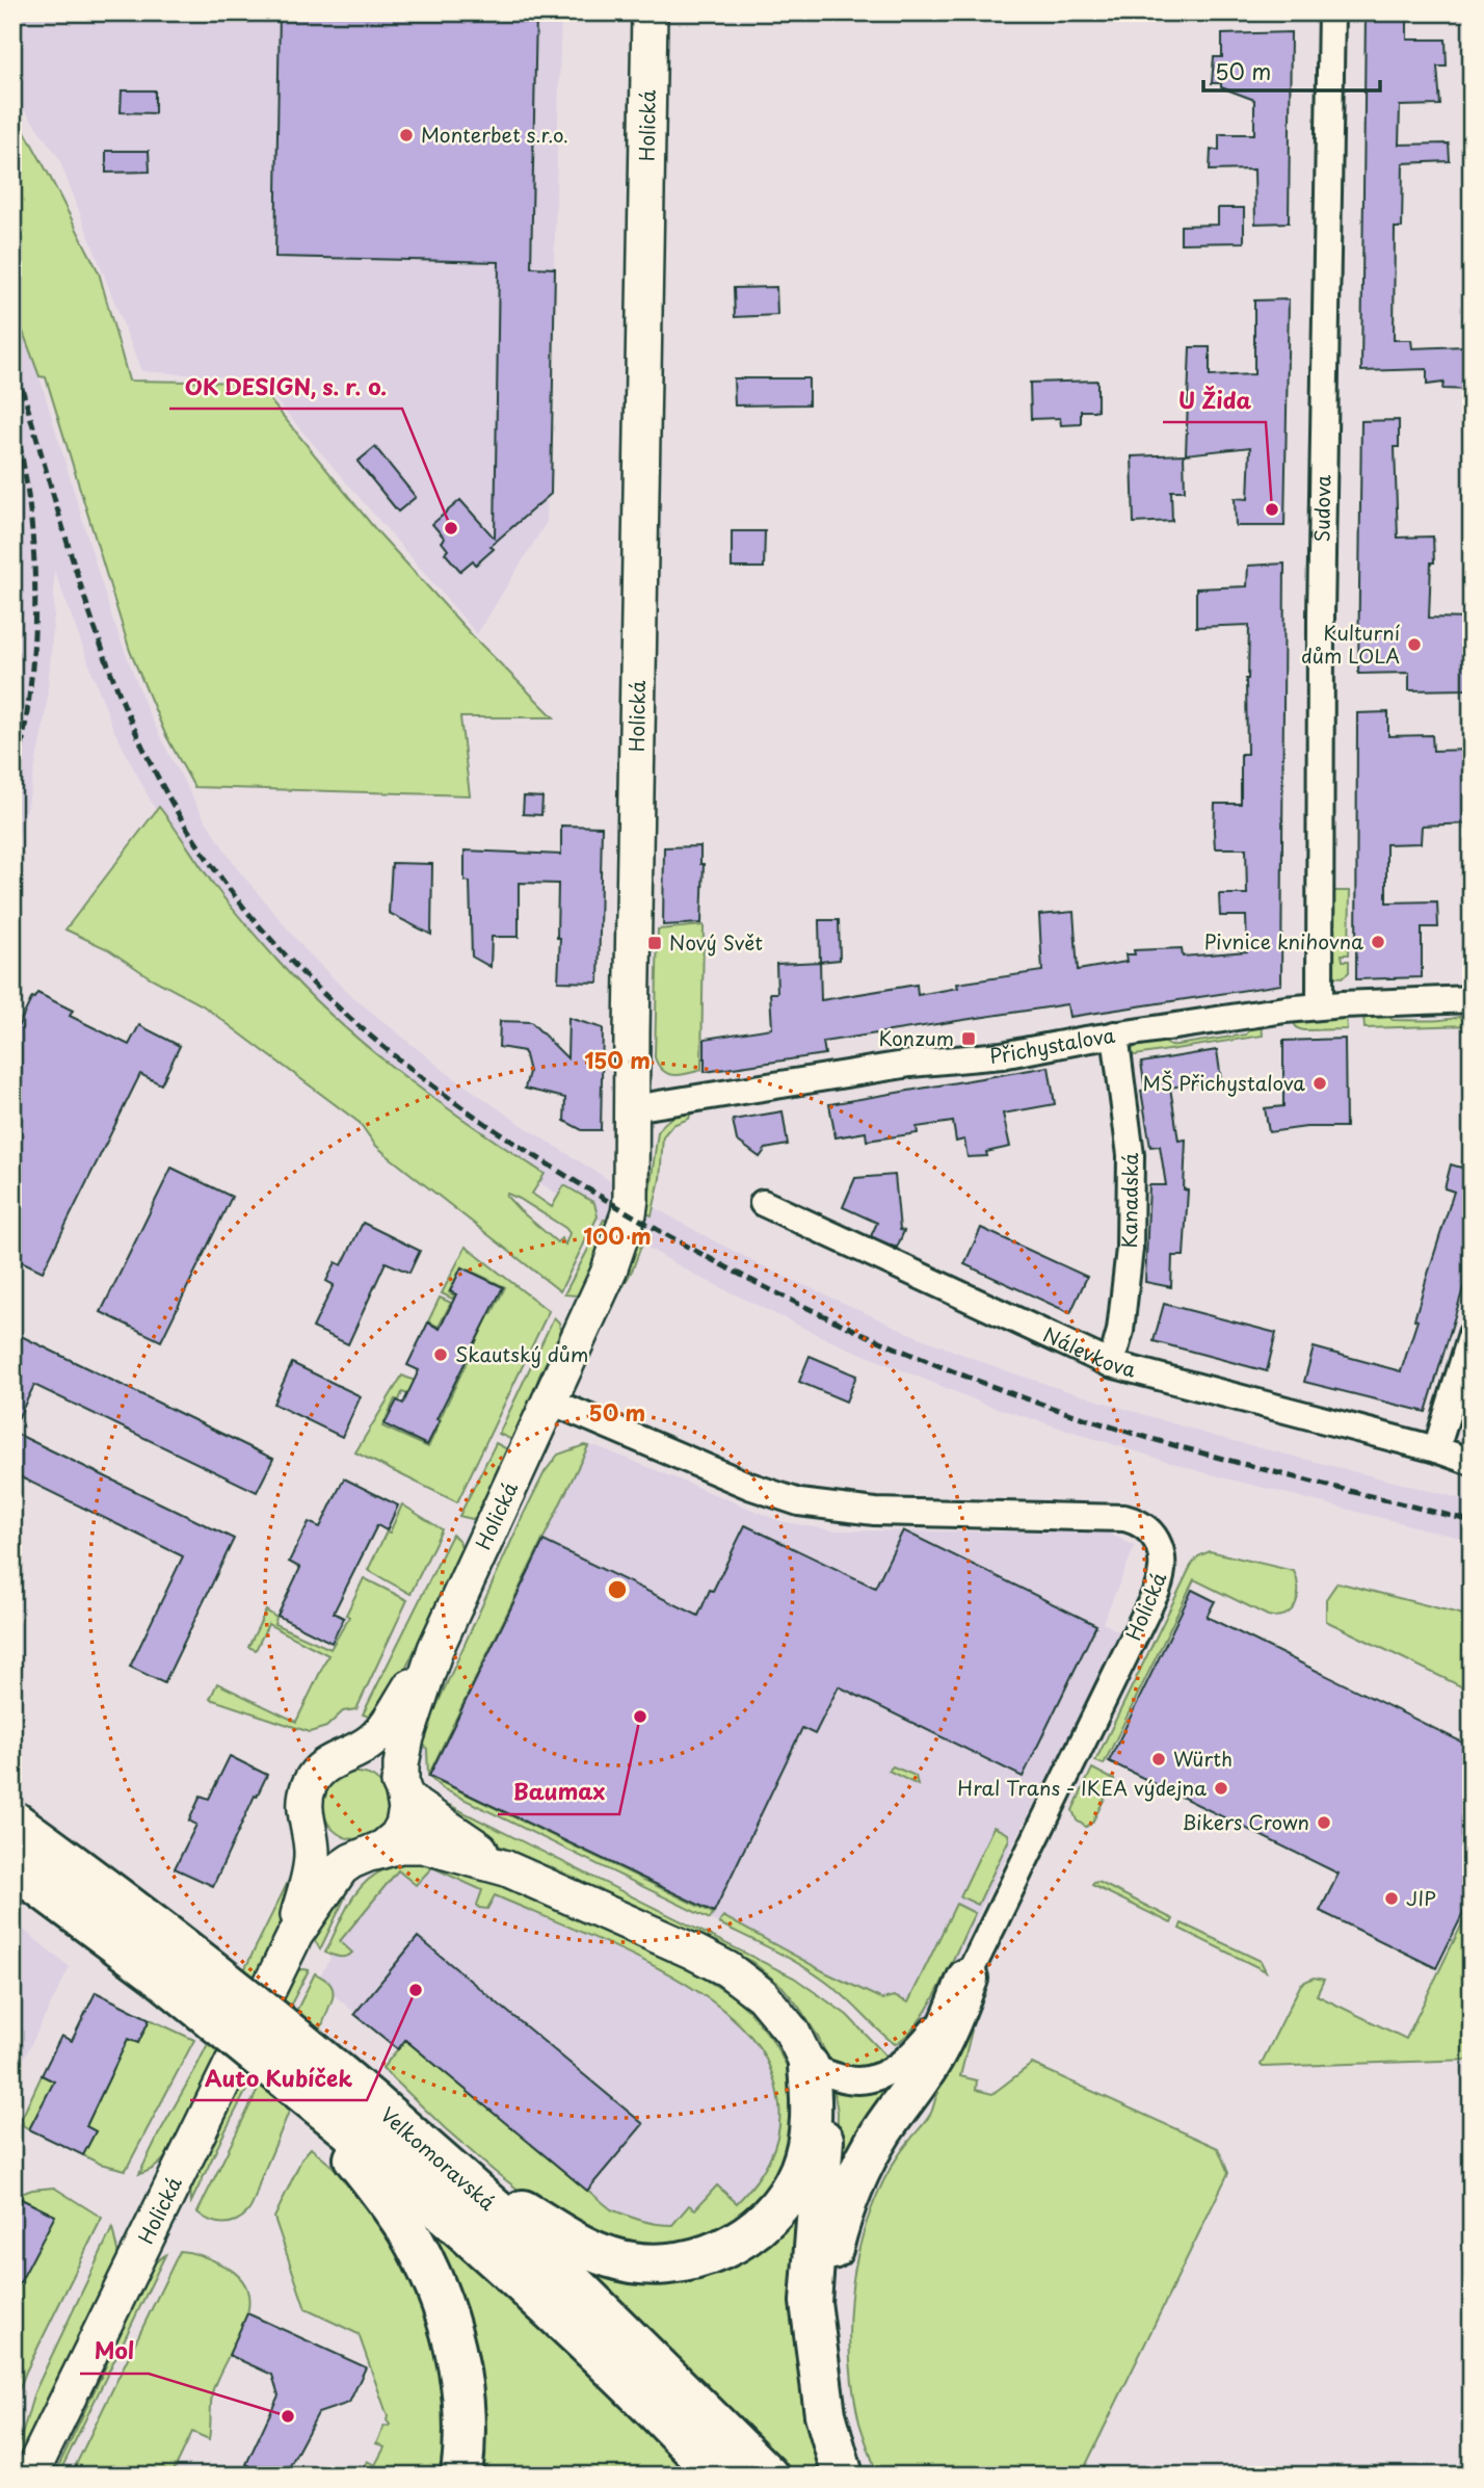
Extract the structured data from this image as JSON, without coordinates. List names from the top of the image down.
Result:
{
  "streets": {
    "main road": ["Velkomoravská"],
    "street": [
      "Holická",
      "Sudova",
      "Přichystalova",
      "Kanadská",
      "Nálevkova"
    ]
  },
  "crossings": [
    ["Holická", "Přichystalova"],
    ["Sudova", "Přichystalova"],
    ["Přichystalova", "Kanadská"],
    ["Kanadská", "Nálevkova"]
  ],
  "places": {
    "other": [
      "Monterbet s.r.o.",
      "U Žida",
      "OK DESIGN, s. r. o.",
      "Kulturní dům LOLA",
      "Pivnice knihovna",
      "MŠ Přichystalova",
      "Skautský dům",
      "Baumax",
      "Würth",
      "Hral Trans - IKEA výdejna",
      "Bikers Crown",
      "JIP",
      "Auto Kubíček",
      "Mol"
    ],
    "transit": ["Nový Svět", "Konzum"]
  },
  "scale_bar": "50 m",
  "rings": ["150 m", "100 m", "50 m"]
}
